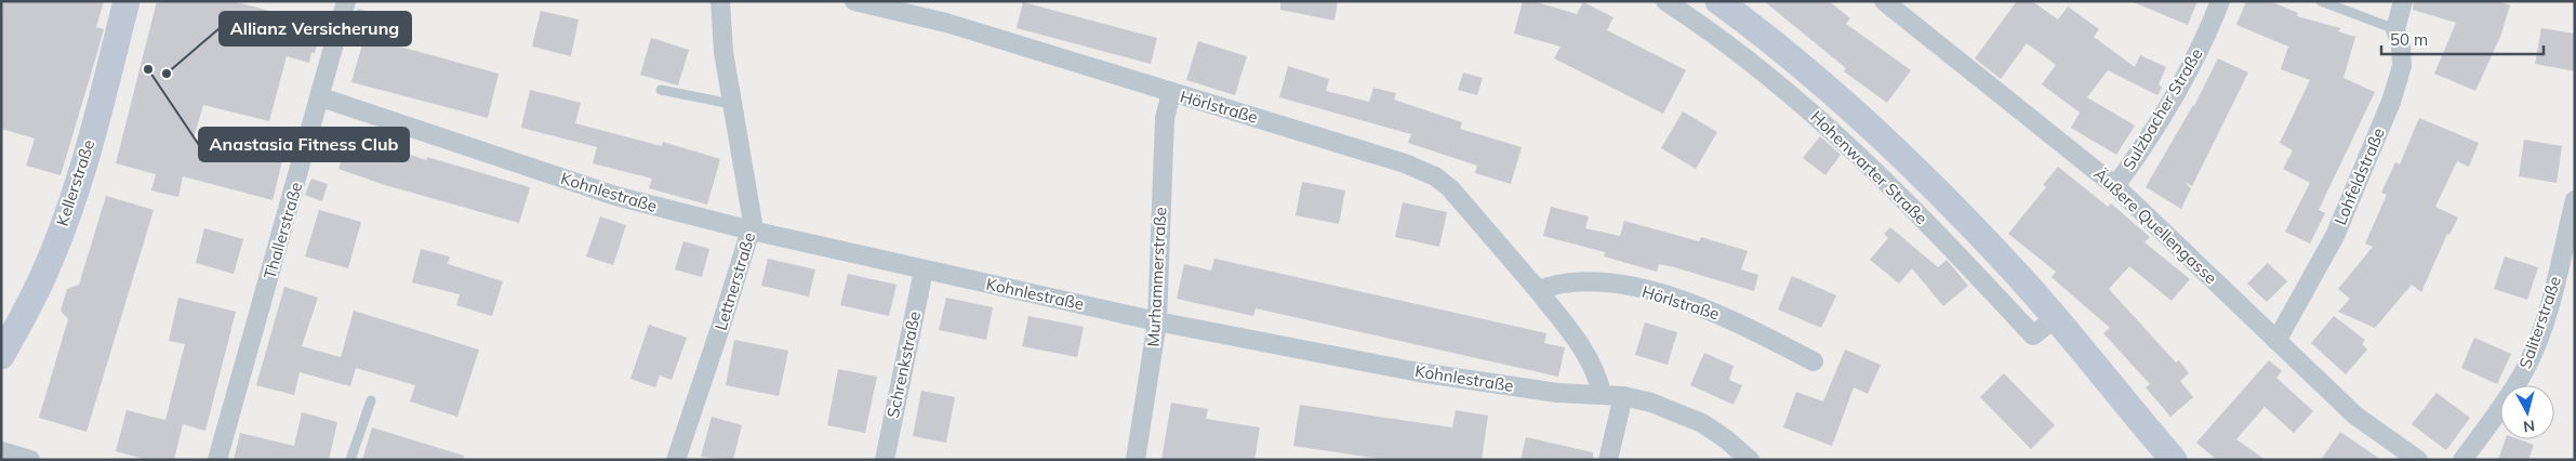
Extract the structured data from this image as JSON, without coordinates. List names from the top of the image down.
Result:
{
  "streets": {
    "street": [
      "Hörlstraße",
      "Sulzbacher Straße",
      "Hohenwarter Straße",
      "Lohfeldstraße",
      "Kellerstraße",
      "Kohnlestraße",
      "Äußere Quellengasse",
      "Thallerstraße",
      "Murhammerstraße",
      "Lettnerstraße",
      "Saliterstraße",
      "Schrenkstraße"
    ]
  },
  "crossings": [
    ["Hörlstraße", "Kohnlestraße"],
    ["Hörlstraße", "Murhammerstraße"],
    ["Sulzbacher Straße", "Äußere Quellengasse"],
    ["Lohfeldstraße", "Äußere Quellengasse"],
    ["Kohnlestraße", "Thallerstraße"],
    ["Kohnlestraße", "Murhammerstraße"],
    ["Kohnlestraße", "Lettnerstraße"],
    ["Kohnlestraße", "Schrenkstraße"]
  ],
  "places": ["Anastasia Fitness Club", "Allianz Versicherung"],
  "scale_bar": "50 m",
  "north": "bottom"
}
